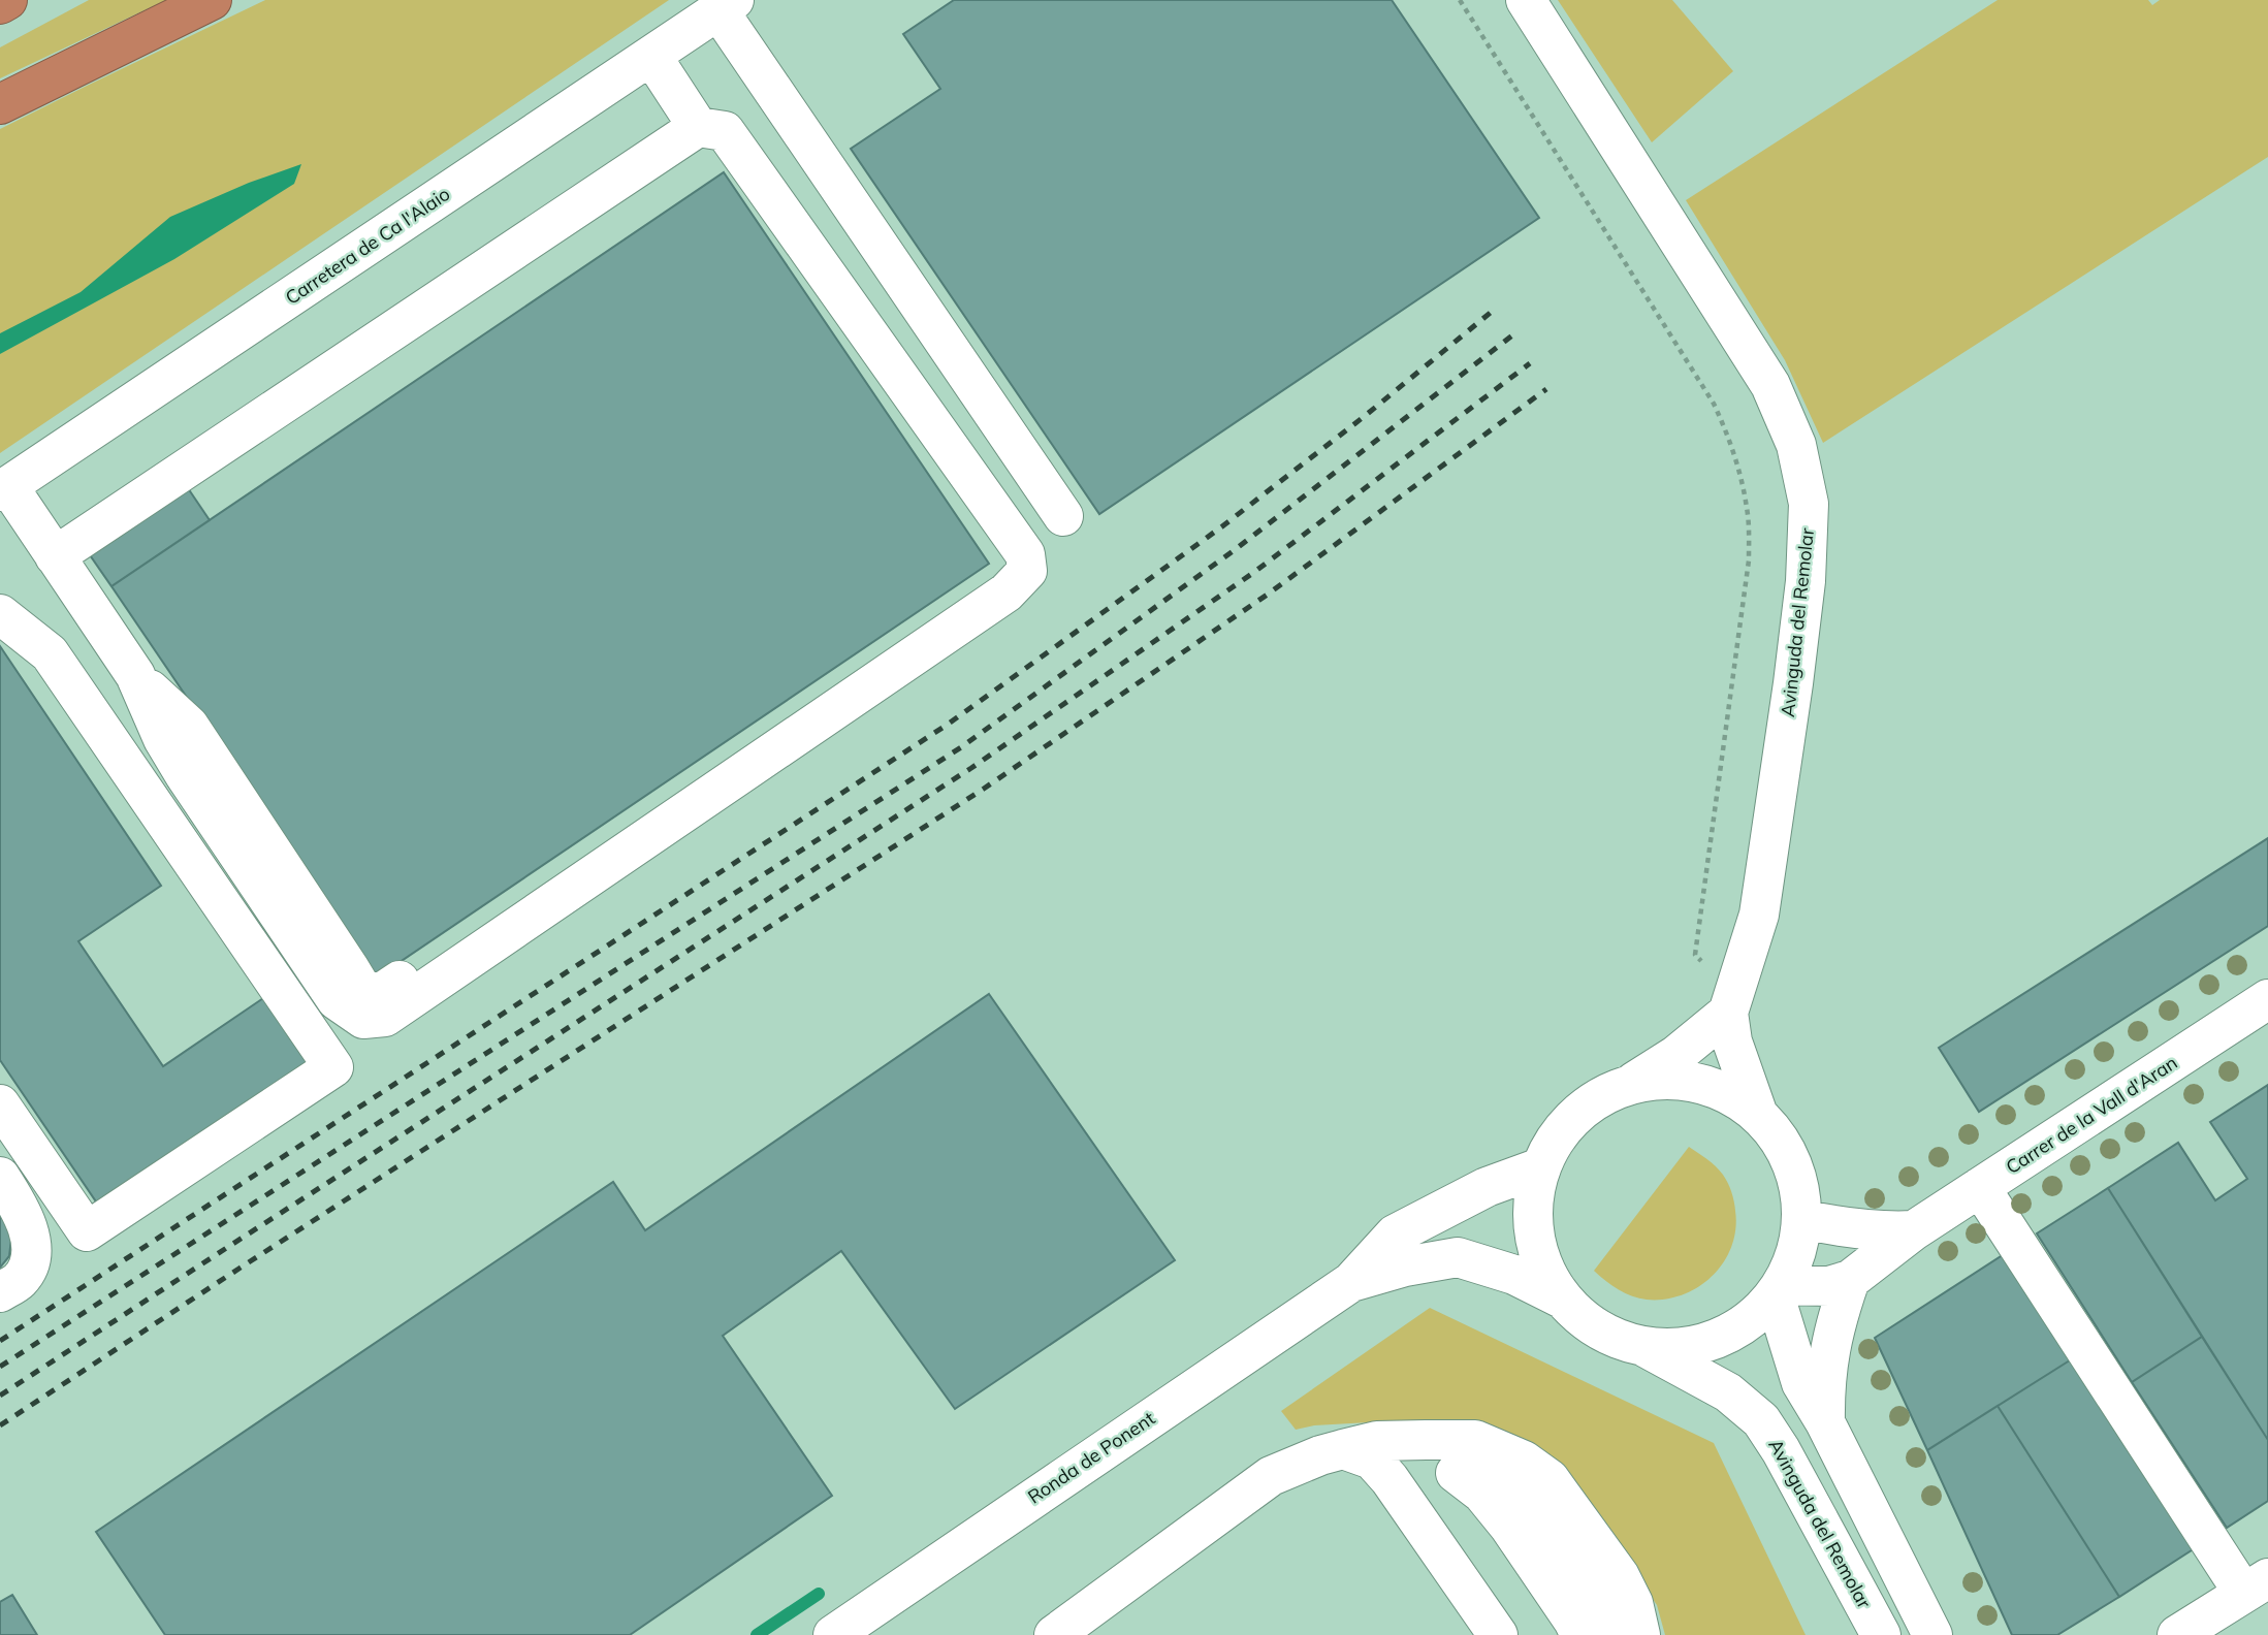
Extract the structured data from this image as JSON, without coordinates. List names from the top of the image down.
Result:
{
  "streets": {
    "street": [
      "Carretera de Ca l'Alaio",
      "Avinguda del Remolar",
      "Carrer de la Vall d'Aran",
      "Ronda de Ponent"
    ]
  }
}
